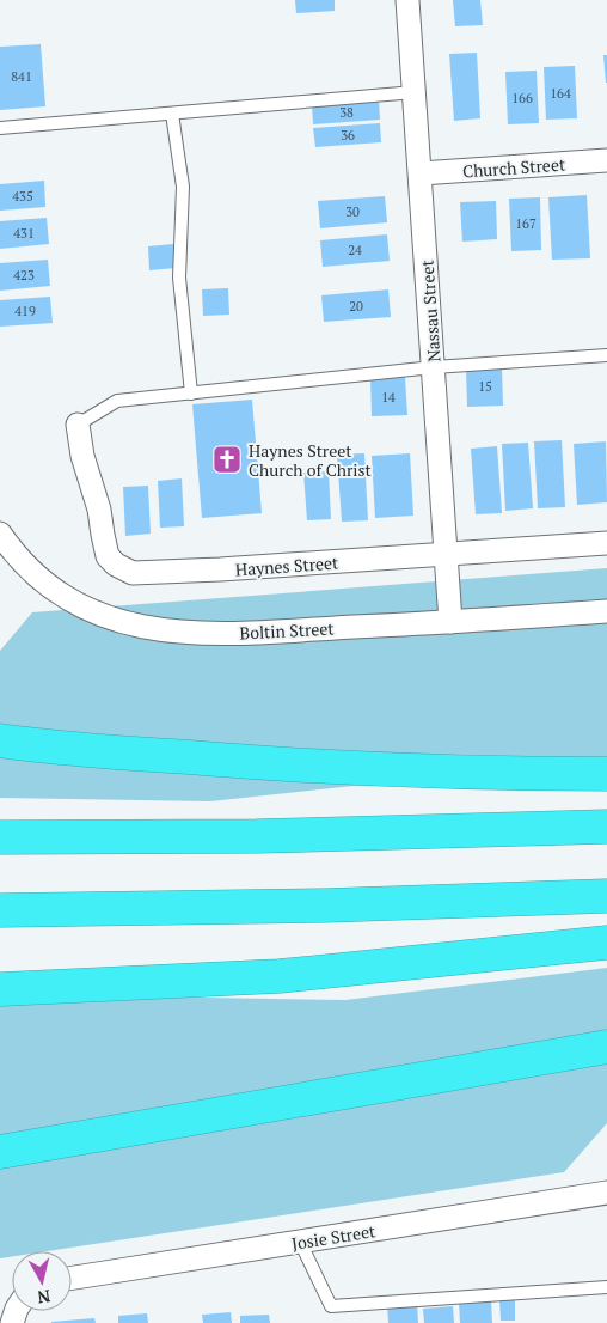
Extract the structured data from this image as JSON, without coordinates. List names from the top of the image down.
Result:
{
  "streets": {
    "street": [
      "Church Street",
      "Nassau Street",
      "Haynes Street",
      "Boltin Street",
      "Josie Street"
    ]
  },
  "crossings": [
    ["Church Street", "Nassau Street"],
    ["Nassau Street", "Haynes Street"],
    ["Nassau Street", "Boltin Street"]
  ],
  "places": {
    "church": ["Haynes Street Church of Christ"]
  },
  "house_numbers": [
    "841",
    "164",
    "166",
    "38",
    "36",
    "435",
    "30",
    "167",
    "431",
    "24",
    "423",
    "20",
    "419",
    "15",
    "14"
  ],
  "north": "bottom"
}
